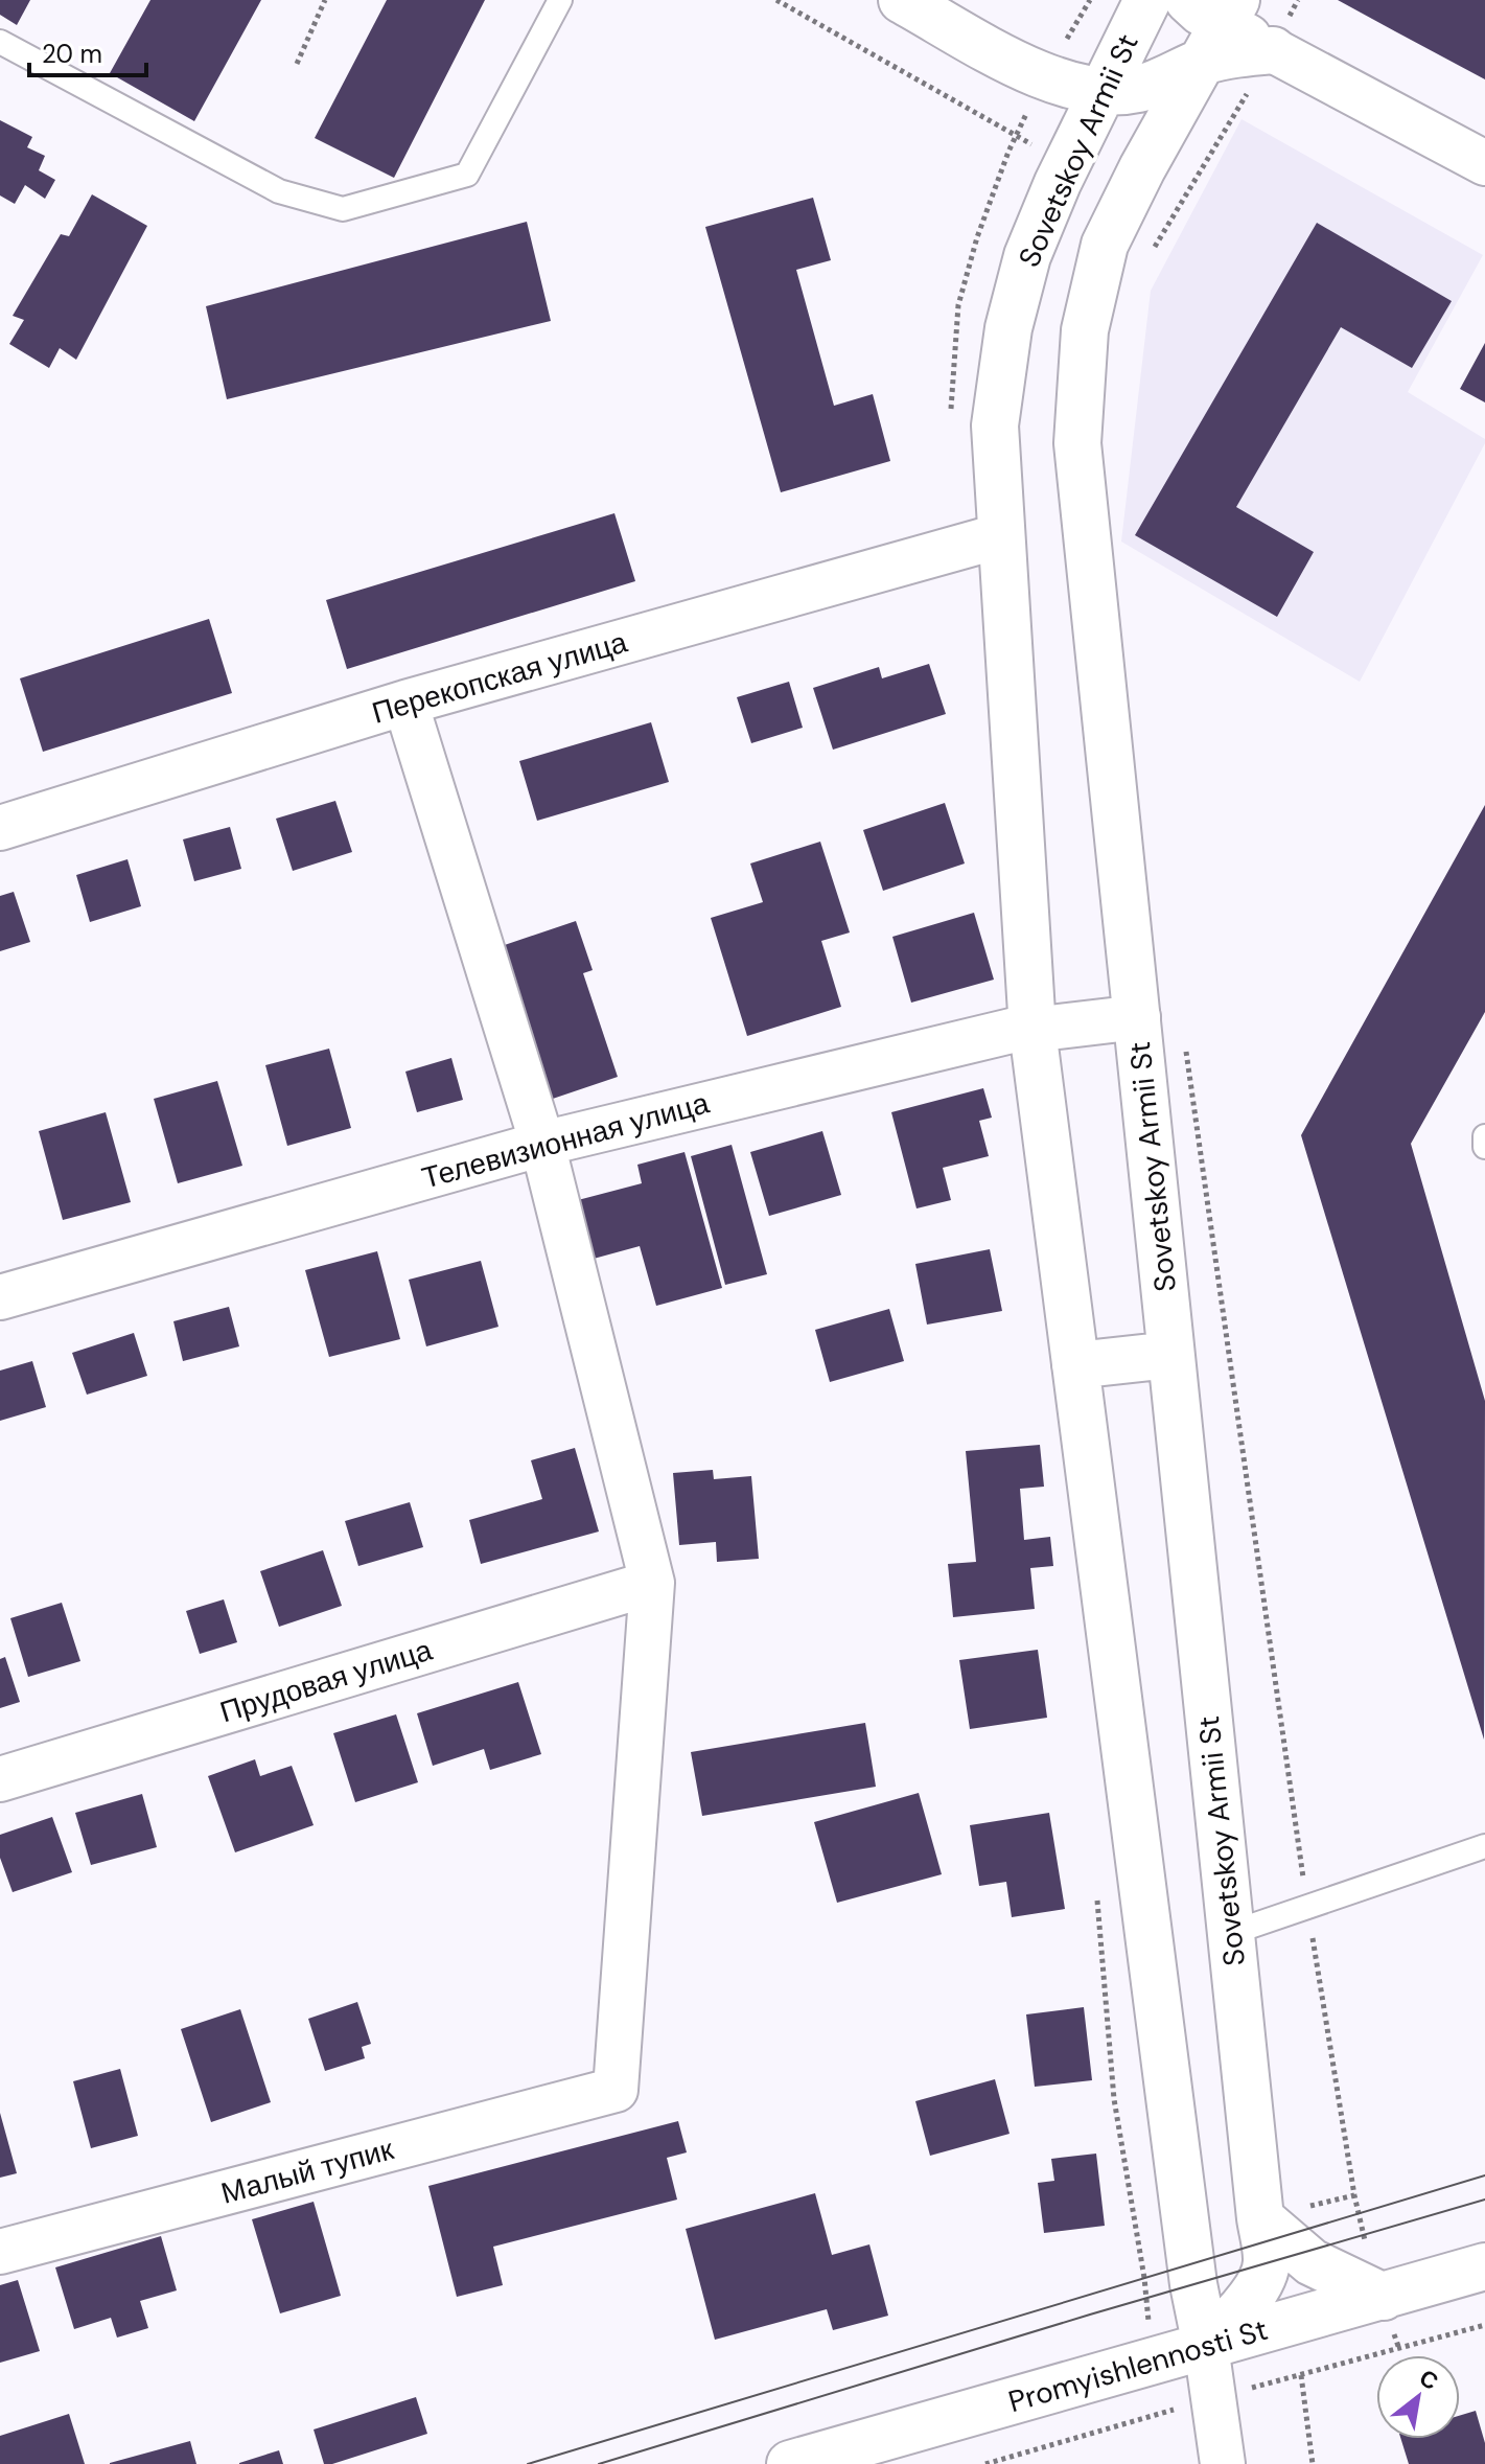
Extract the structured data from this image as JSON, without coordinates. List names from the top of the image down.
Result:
{
  "streets": {
    "main road": ["Sovetskoy Armii St", "Promyishlennosti St"],
    "street": [
      "Перекопская улица",
      "Телевизионная улица",
      "Прудовая улица",
      "Малый тупик"
    ]
  },
  "crossings": [
    ["Sovetskoy Armii St", "Перекопская улица"],
    ["Sovetskoy Armii St", "Телевизионная улица"],
    ["Sovetskoy Armii St", "Promyishlennosti St"],
    ["Прудовая улица", "Малый тупик"]
  ],
  "scale_bar": "20 m",
  "north": "top right"
}
